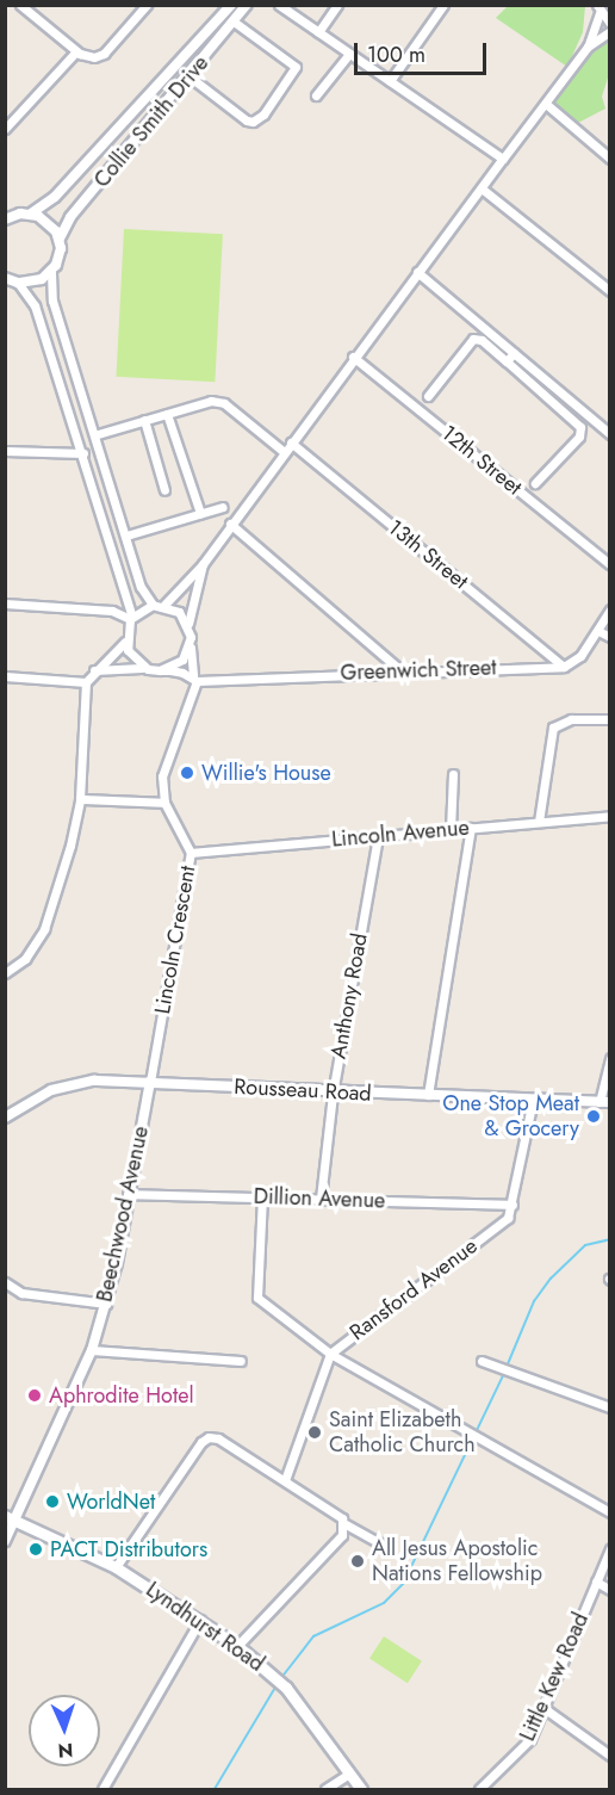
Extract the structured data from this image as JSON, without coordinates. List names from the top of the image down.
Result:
{
  "streets": {
    "main road": ["Lyndhurst Road"],
    "street": [
      "Collie Smith Drive",
      "12th Street",
      "13th Street",
      "Greenwich Street",
      "Lincoln Avenue",
      "Lincoln Crescent",
      "Anthony Road",
      "Rousseau Road",
      "Dillion Avenue",
      "Beechwood Avenue",
      "Ransford Avenue",
      "Little Kew Road"
    ]
  },
  "crossings": [
    ["13th Street", "Greenwich Street"],
    ["Greenwich Street", "Lincoln Crescent"],
    ["Lincoln Avenue", "Lincoln Crescent"],
    ["Lincoln Avenue", "Anthony Road"],
    ["Lincoln Crescent", "Rousseau Road"],
    ["Lincoln Crescent", "Beechwood Avenue"],
    ["Anthony Road", "Rousseau Road"],
    ["Anthony Road", "Dillion Avenue"],
    ["Rousseau Road", "Beechwood Avenue"],
    ["Rousseau Road", "Ransford Avenue"],
    ["Dillion Avenue", "Beechwood Avenue"],
    ["Dillion Avenue", "Ransford Avenue"],
    ["Beechwood Avenue", "Lyndhurst Road"]
  ],
  "places": [
    "Willie's House",
    "One Stop Meat & Grocery",
    "Aphrodite Hotel",
    "Saint Elizabeth Catholic Church",
    "WorldNet",
    "PACT Distributors",
    "All Jesus Apostolic Nations Fellowship"
  ],
  "scale_bar": "100 m",
  "north": "bottom"
}
